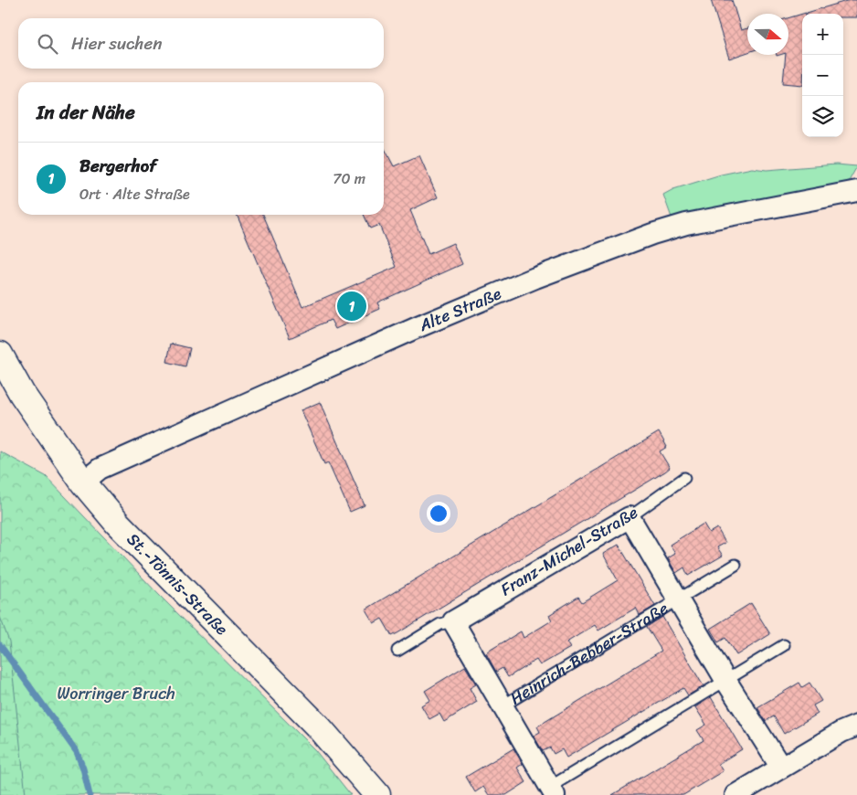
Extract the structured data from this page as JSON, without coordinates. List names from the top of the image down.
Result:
{
  "streets": {
    "main road": ["St.-Tönnis-Straße"],
    "street": ["Alte Straße", "Franz-Michel-Straße", "Heinrich-Bebber-Straße"]
  },
  "crossings": [
    ["Alte Straße", "St.-Tönnis-Straße"],
    ["Franz-Michel-Straße", "Heinrich-Bebber-Straße"]
  ],
  "parks": ["Worringer Bruch"],
  "north": "right",
  "page": {
    "map_buttons": ["+", "−"],
    "search": "Hier suchen",
    "heading": "In der Nähe",
    "list": [
      {
        "mark": "1",
        "name": "Bergerhof",
        "note": "Ort · Alte Straße",
        "value": "70 m"
      }
    ],
    "pins": "1"
  }
}
